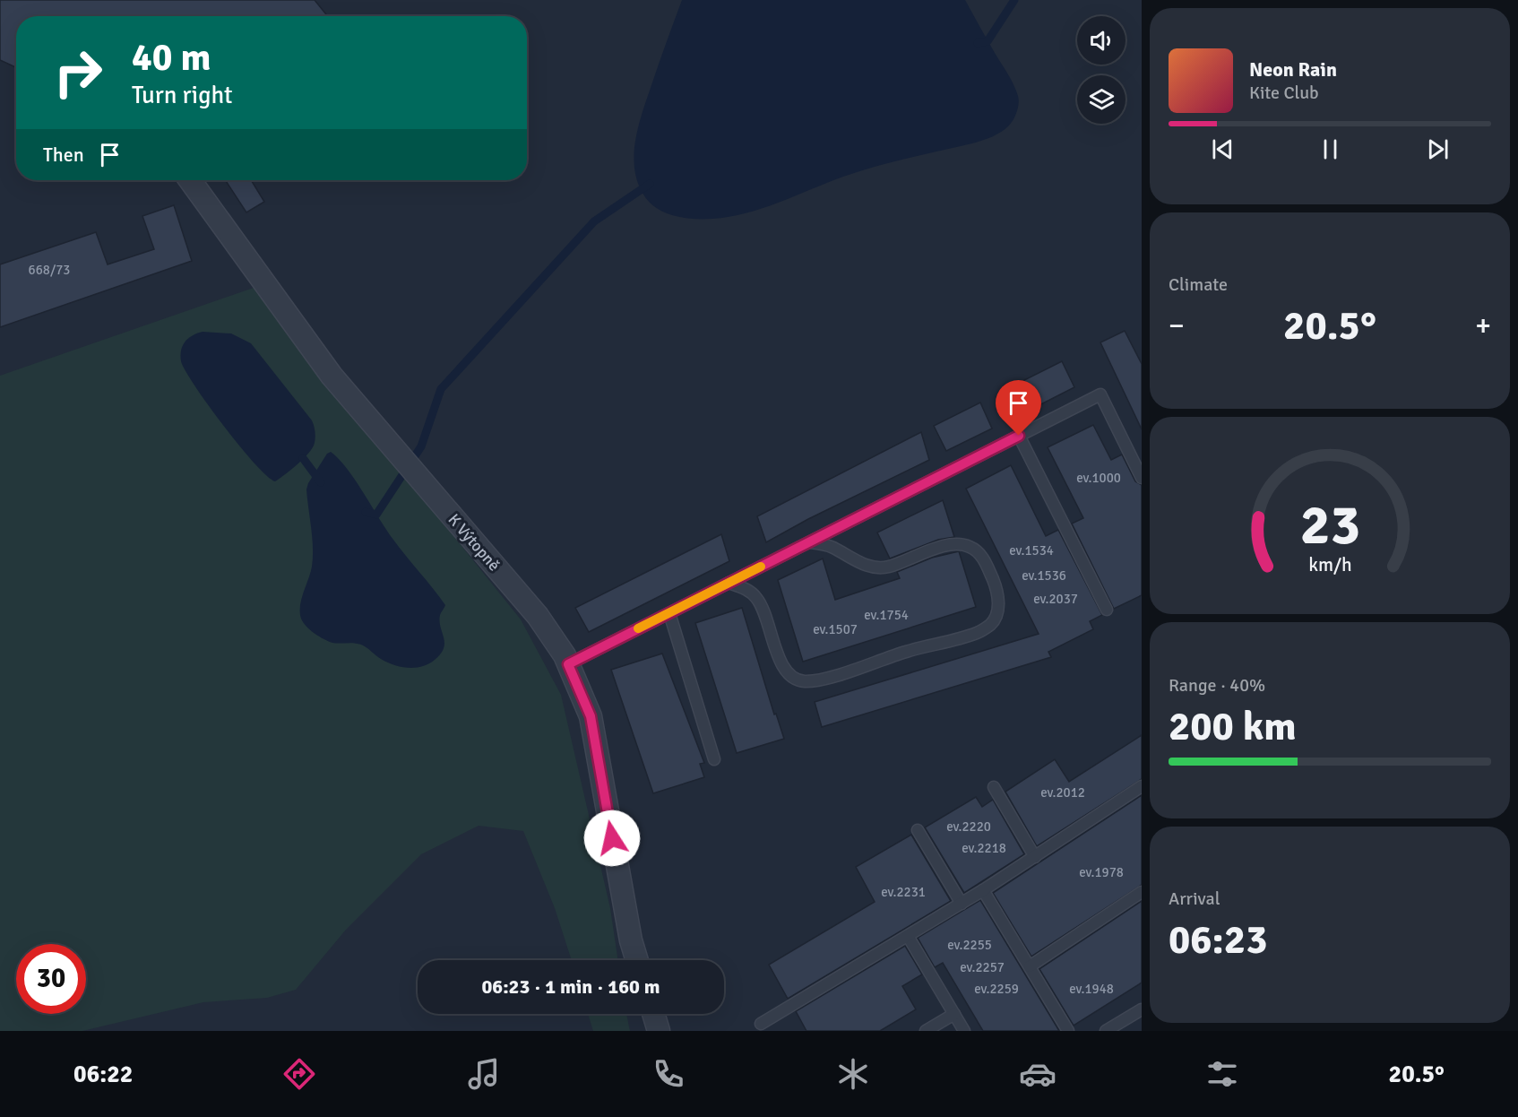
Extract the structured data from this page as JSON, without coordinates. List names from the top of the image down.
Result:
{
  "streets": {
    "street": ["K Výtopně"]
  },
  "house_numbers": [
    "668/73",
    "ev.1000",
    "ev.1534",
    "ev.1536",
    "ev.2037",
    "ev.1754",
    "ev.1507",
    "ev.2012",
    "ev.2220",
    "ev.2218",
    "ev.1978",
    "ev.2231",
    "ev.2255",
    "ev.2257",
    "ev.2259",
    "ev.1948"
  ],
  "page": {
    "turn": ["40 m", "Turn right"],
    "song": ["Neon Rain", "Kite Club"],
    "then": "Then",
    "tile": [
      "Climate",
      ["Range · 40%", "200 km"],
      ["Arrival", "06:23"]
    ],
    "heat": ["−", "20.5°", "+"],
    "limit": "30",
    "trip": "06:23 · 1 min · 160 m",
    "tabs": ["06:22", "20.5°"],
    "gauge": ["23", "km/h"]
  }
}
